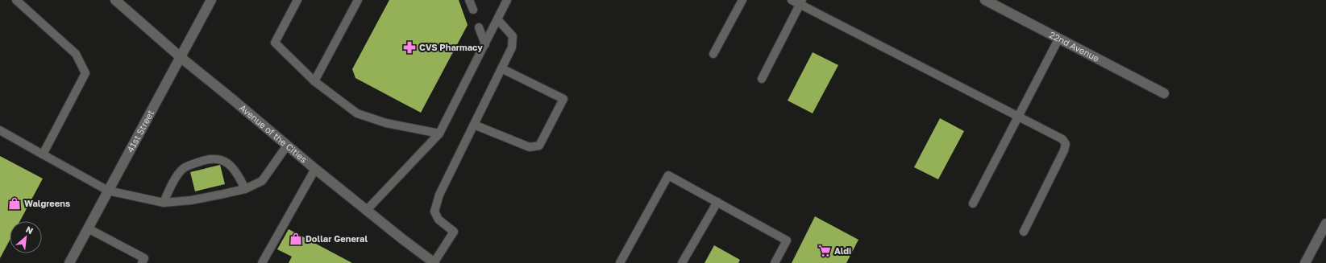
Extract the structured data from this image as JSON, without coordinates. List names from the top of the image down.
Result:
{
  "streets": {
    "street": ["22nd Avenue", "41st Street", "Avenue of the Cities"]
  },
  "crossings": [
    ["41st Street", "Avenue of the Cities"]
  ],
  "places": {
    "pharmacy": ["CVS Pharmacy"],
    "shop": ["Walgreens", "Dollar General"],
    "supermarket": ["Aldi"]
  },
  "north": "top right"
}
